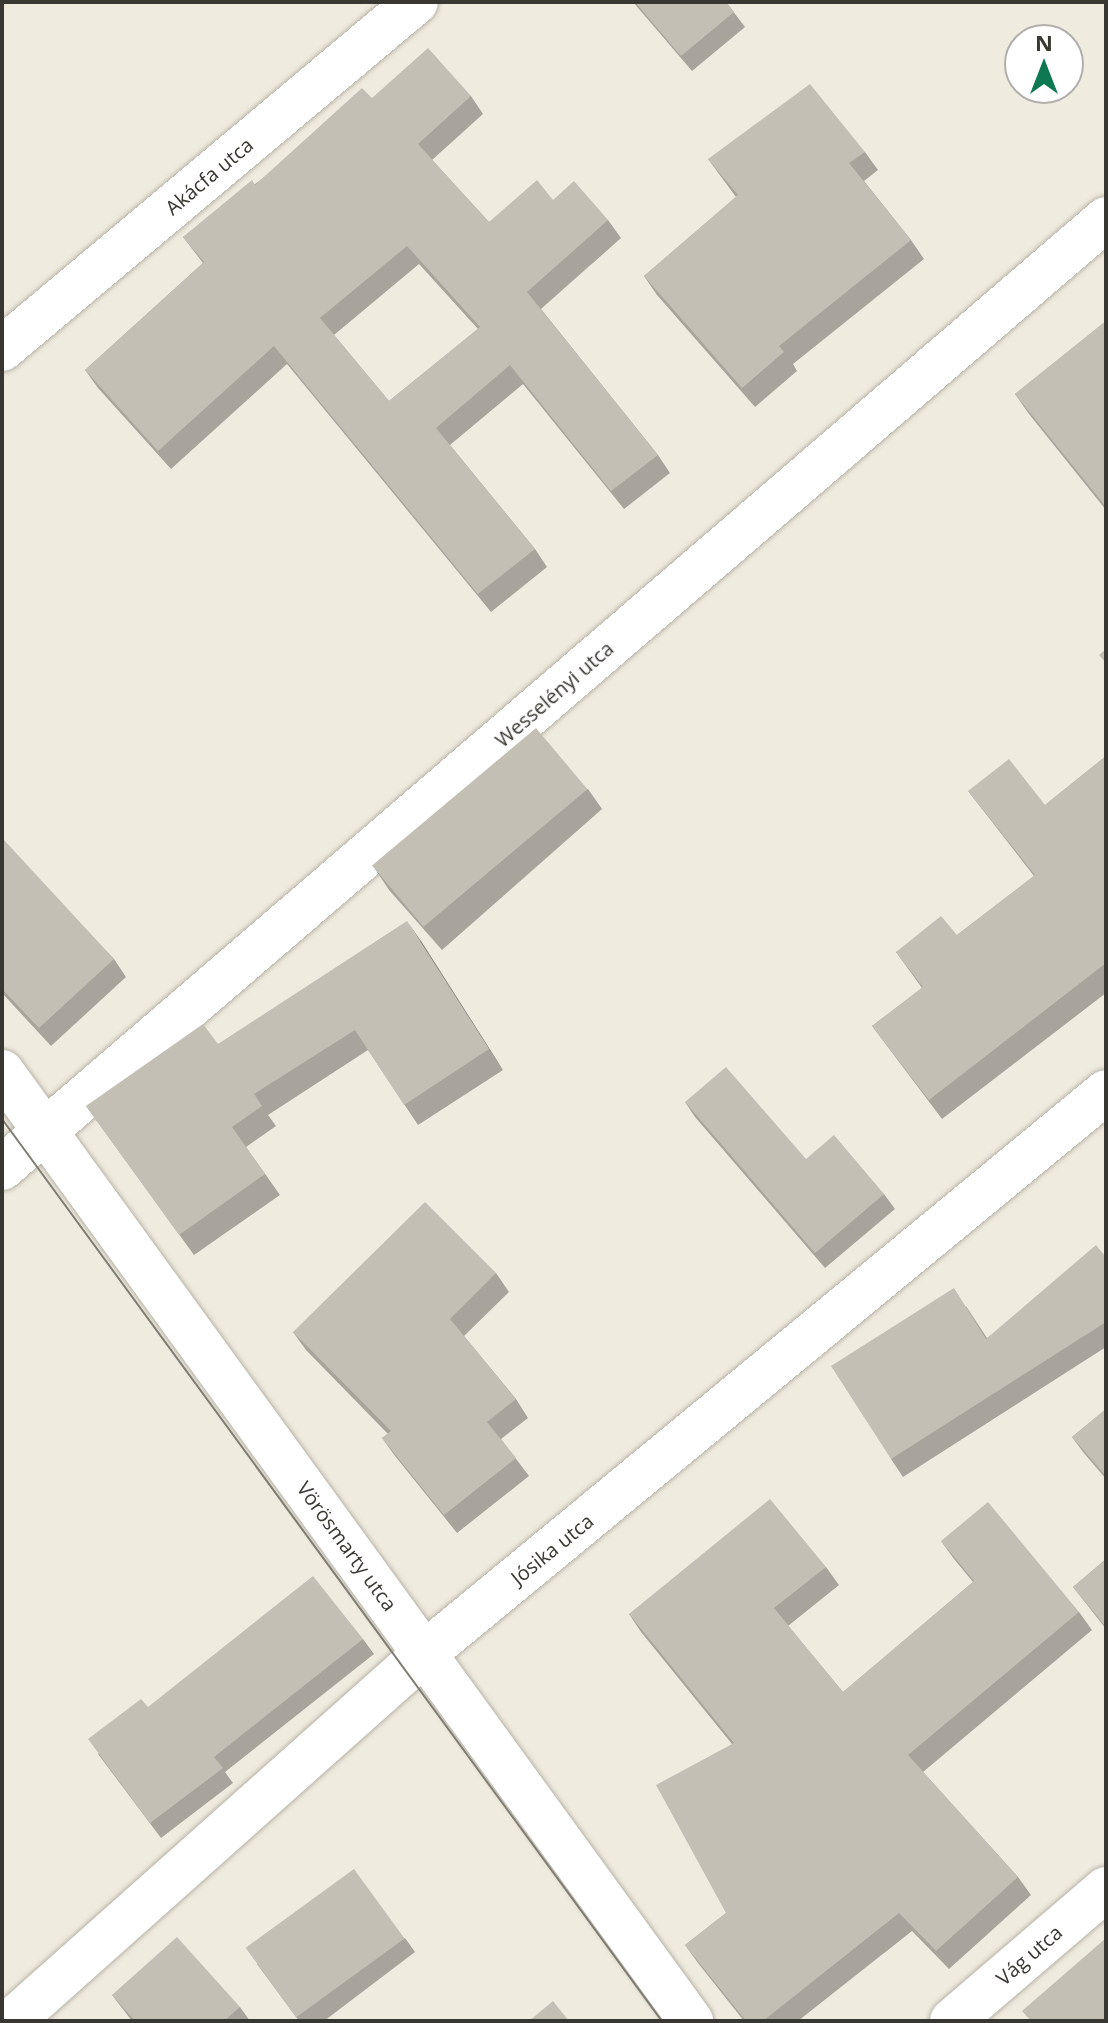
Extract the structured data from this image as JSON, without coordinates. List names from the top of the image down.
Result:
{
  "streets": {
    "street": [
      "Akácfa utca",
      "Wesselényi utca",
      "Vörösmarty utca",
      "Jósika utca",
      "Vág utca"
    ]
  },
  "crossings": [
    ["Wesselényi utca", "Vörösmarty utca"],
    ["Vörösmarty utca", "Jósika utca"]
  ],
  "north": "top"
}
